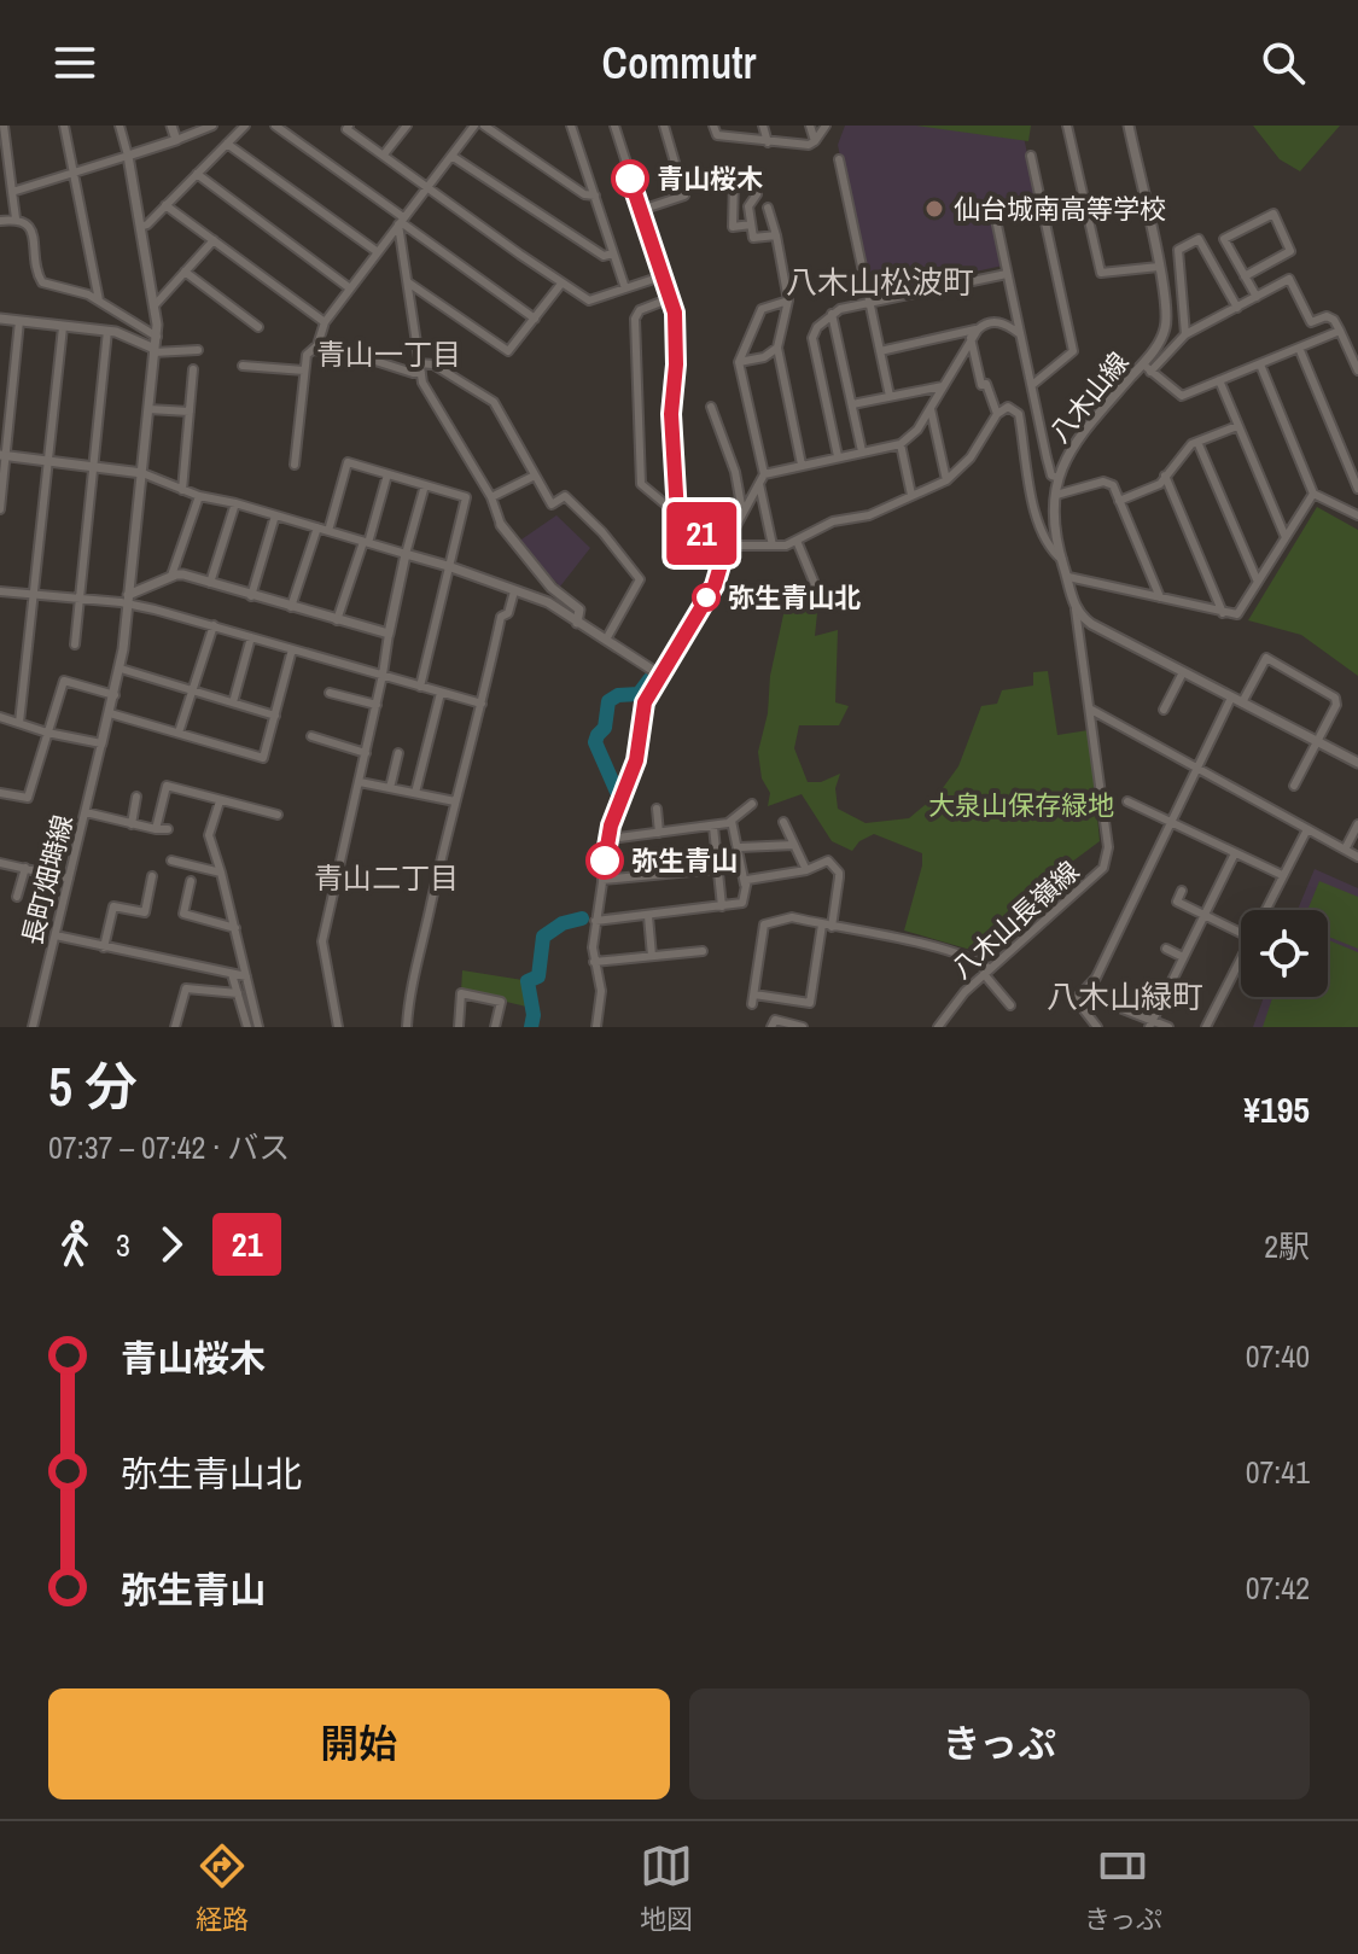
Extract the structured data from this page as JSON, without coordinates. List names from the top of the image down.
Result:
{
  "streets": {
    "street": ["八木山線", "長町畑塒線", "八木山長嶺線"]
  },
  "crossings": [
    ["八木山線", "八木山長嶺線"]
  ],
  "districts": [
    "八木山松波町",
    "青山一丁目",
    "青山二丁目",
    "八木山緑町"
  ],
  "parks": ["大泉山保存緑地"],
  "places": [
    "青山桜木",
    "仙台城南高等学校",
    "弥生青山北",
    "弥生青山"
  ],
  "lines": ["bus line 21"],
  "page": {
    "header": "Commutr",
    "on_map": "21",
    "heading": ["5 分", "07:37 – 07:42 · バス", "¥195"],
    "legs": ["3", "21", "2駅"],
    "list": [
      {
        "name": "青山桜木",
        "value": "07:40"
      },
      {
        "name": "弥生青山北",
        "value": "07:41"
      },
      {
        "name": "弥生青山",
        "value": "07:42"
      }
    ],
    "buttons": ["開始", "きっぷ"],
    "tabs": ["経路", "地図", "きっぷ"]
  }
}
